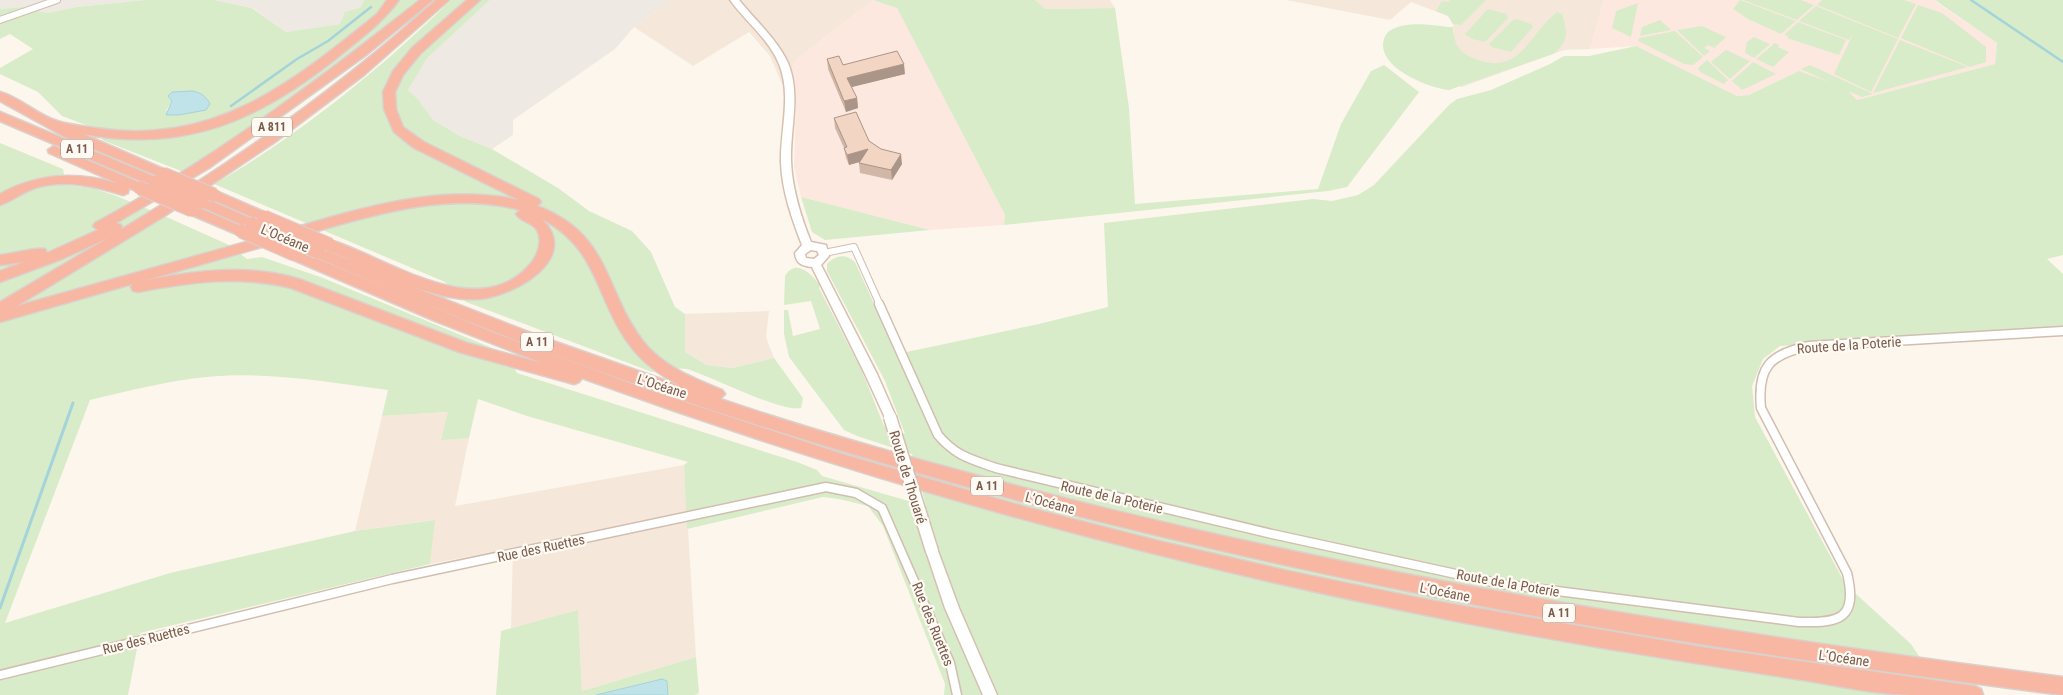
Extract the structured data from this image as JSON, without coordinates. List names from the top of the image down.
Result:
{
  "streets": {
    "highway": ["A 811", "A 11", "L’Océane"],
    "main road": ["Route de Thouaré"],
    "street": ["Route de la Poterie", "Rue des Ruettes"]
  },
  "crossings": [
    ["A 11", "L’Océane"],
    ["Route de la Poterie", "Route de Thouaré"]
  ]
}
